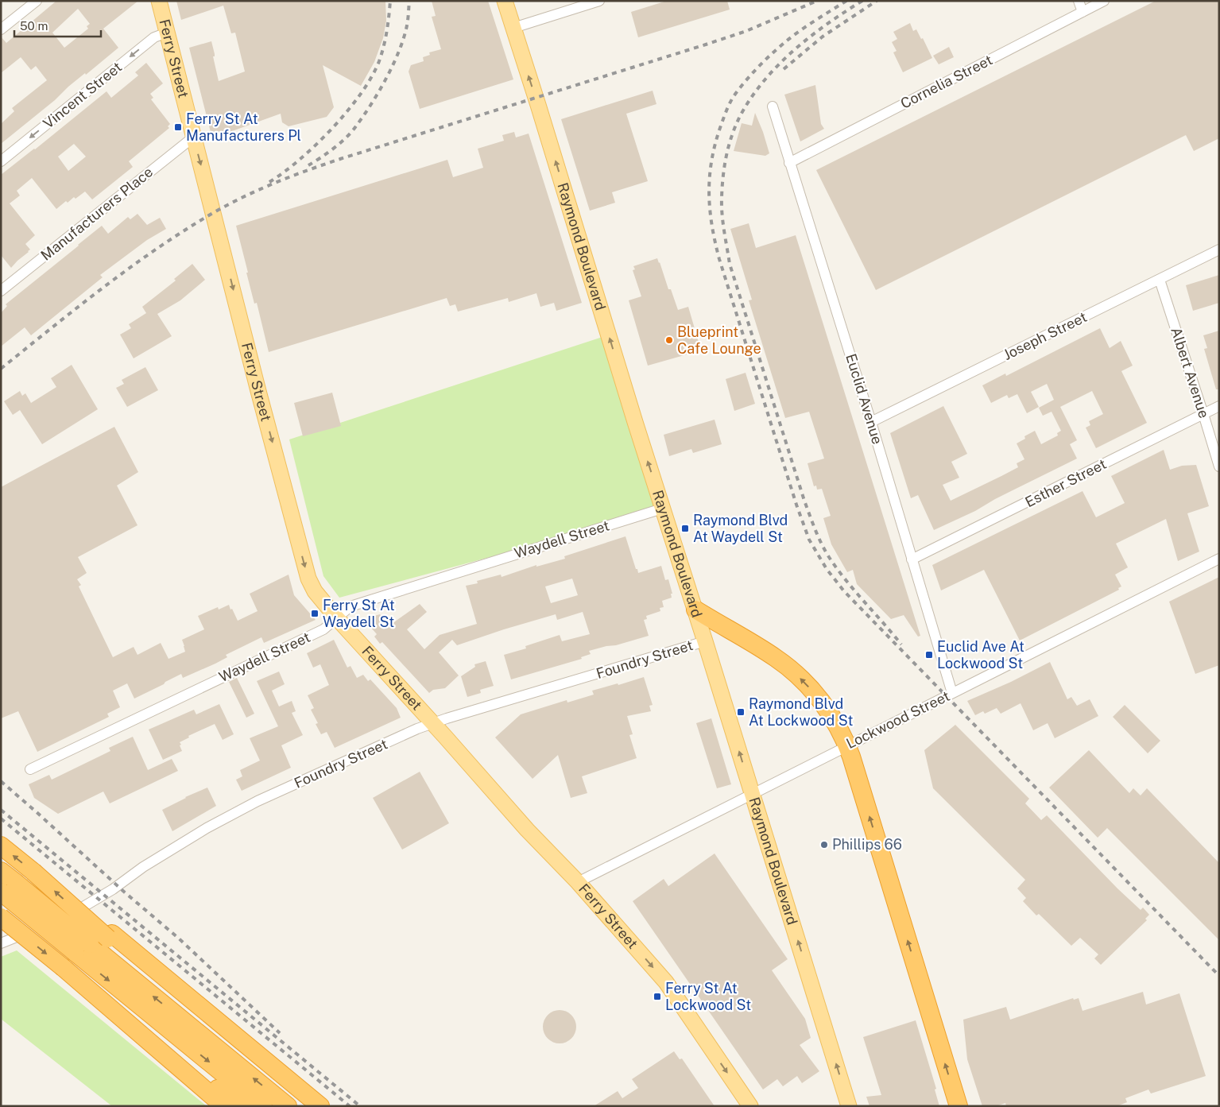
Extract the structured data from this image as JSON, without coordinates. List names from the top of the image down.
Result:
{
  "streets": {
    "main road": ["Ferry Street", "Raymond Boulevard"],
    "street": [
      "Cornelia Street",
      "Vincent Street",
      "Manufacturers Place",
      "Joseph Street",
      "Albert Avenue",
      "Euclid Avenue",
      "Esther Street",
      "Waydell Street",
      "Foundry Street",
      "Lockwood Street"
    ]
  },
  "crossings": [
    ["Ferry Street", "Vincent Street"],
    ["Ferry Street", "Manufacturers Place"],
    ["Ferry Street", "Waydell Street"],
    ["Ferry Street", "Foundry Street"],
    ["Ferry Street", "Lockwood Street"],
    ["Cornelia Street", "Euclid Avenue"],
    ["Raymond Boulevard", "Waydell Street"],
    ["Raymond Boulevard", "Foundry Street"],
    ["Raymond Boulevard", "Lockwood Street"],
    ["Joseph Street", "Albert Avenue"],
    ["Joseph Street", "Euclid Avenue"],
    ["Albert Avenue", "Esther Street"],
    ["Euclid Avenue", "Esther Street"],
    ["Euclid Avenue", "Lockwood Street"]
  ],
  "one_way": ["Ferry Street", "Vincent Street", "Raymond Boulevard"],
  "places": {
    "transit": [
      "Ferry St At Manufacturers Pl",
      "Raymond Blvd At Waydell St",
      "Ferry St At Waydell St",
      "Euclid Ave At Lockwood St",
      "Raymond Blvd At Lockwood St",
      "Ferry St At Lockwood St"
    ],
    "other": ["Blueprint Cafe Lounge", "Phillips 66"]
  },
  "scale_bar": "50 m"
}
